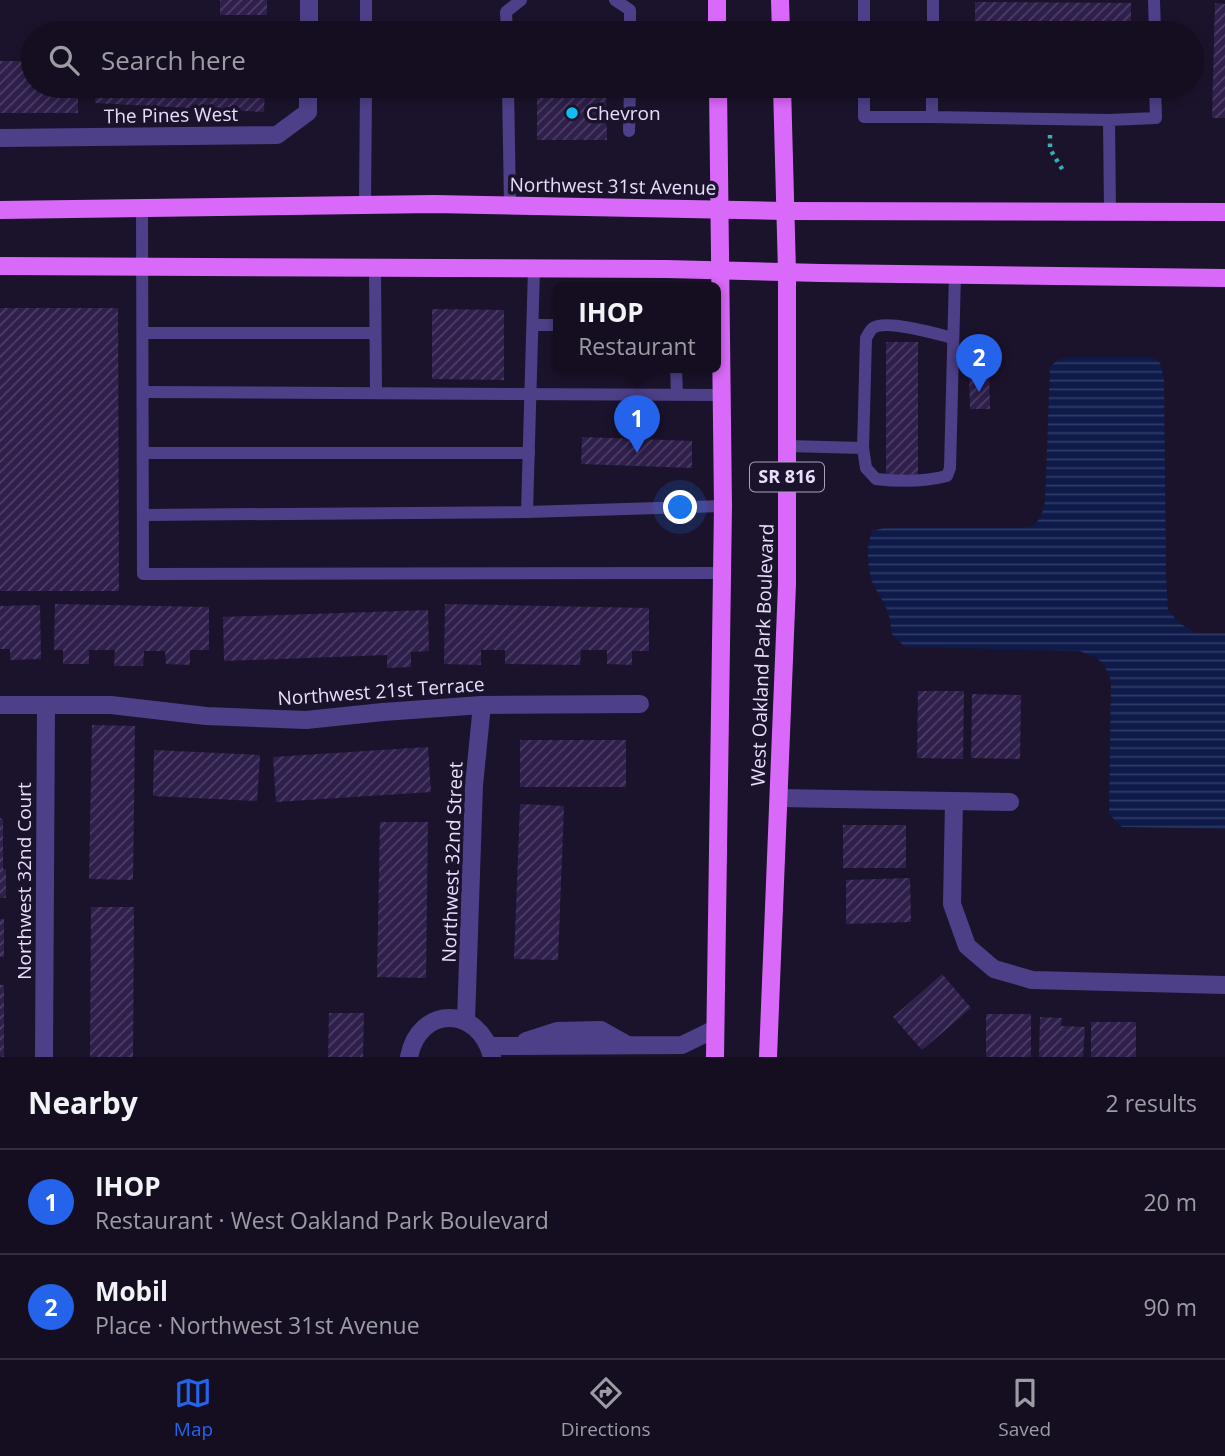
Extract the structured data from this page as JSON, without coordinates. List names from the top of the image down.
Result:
{
  "streets": {
    "main road": ["Northwest 31st Avenue", "SR 816", "West Oakland Park Boulevard"],
    "street": [
      "The Pines West",
      "Northwest 21st Terrace",
      "Northwest 32nd Street",
      "Northwest 32nd Court"
    ]
  },
  "crossings": [
    ["Northwest 31st Avenue", "West Oakland Park Boulevard"],
    ["Northwest 21st Terrace", "Northwest 32nd Street"],
    ["Northwest 21st Terrace", "Northwest 32nd Court"]
  ],
  "places": ["Chevron"],
  "page": {
    "search": "Search here",
    "popup": ["IHOP", "Restaurant"],
    "pins": ["2", "1"],
    "heading": ["Nearby", "2 results"],
    "list": [
      {
        "mark": "1",
        "name": "IHOP",
        "note": "Restaurant · West Oakland Park Boulevard",
        "value": "20 m"
      },
      {
        "mark": "2",
        "name": "Mobil",
        "note": "Place · Northwest 31st Avenue",
        "value": "90 m"
      }
    ],
    "nav": ["Map", "Directions", "Saved"]
  }
}
